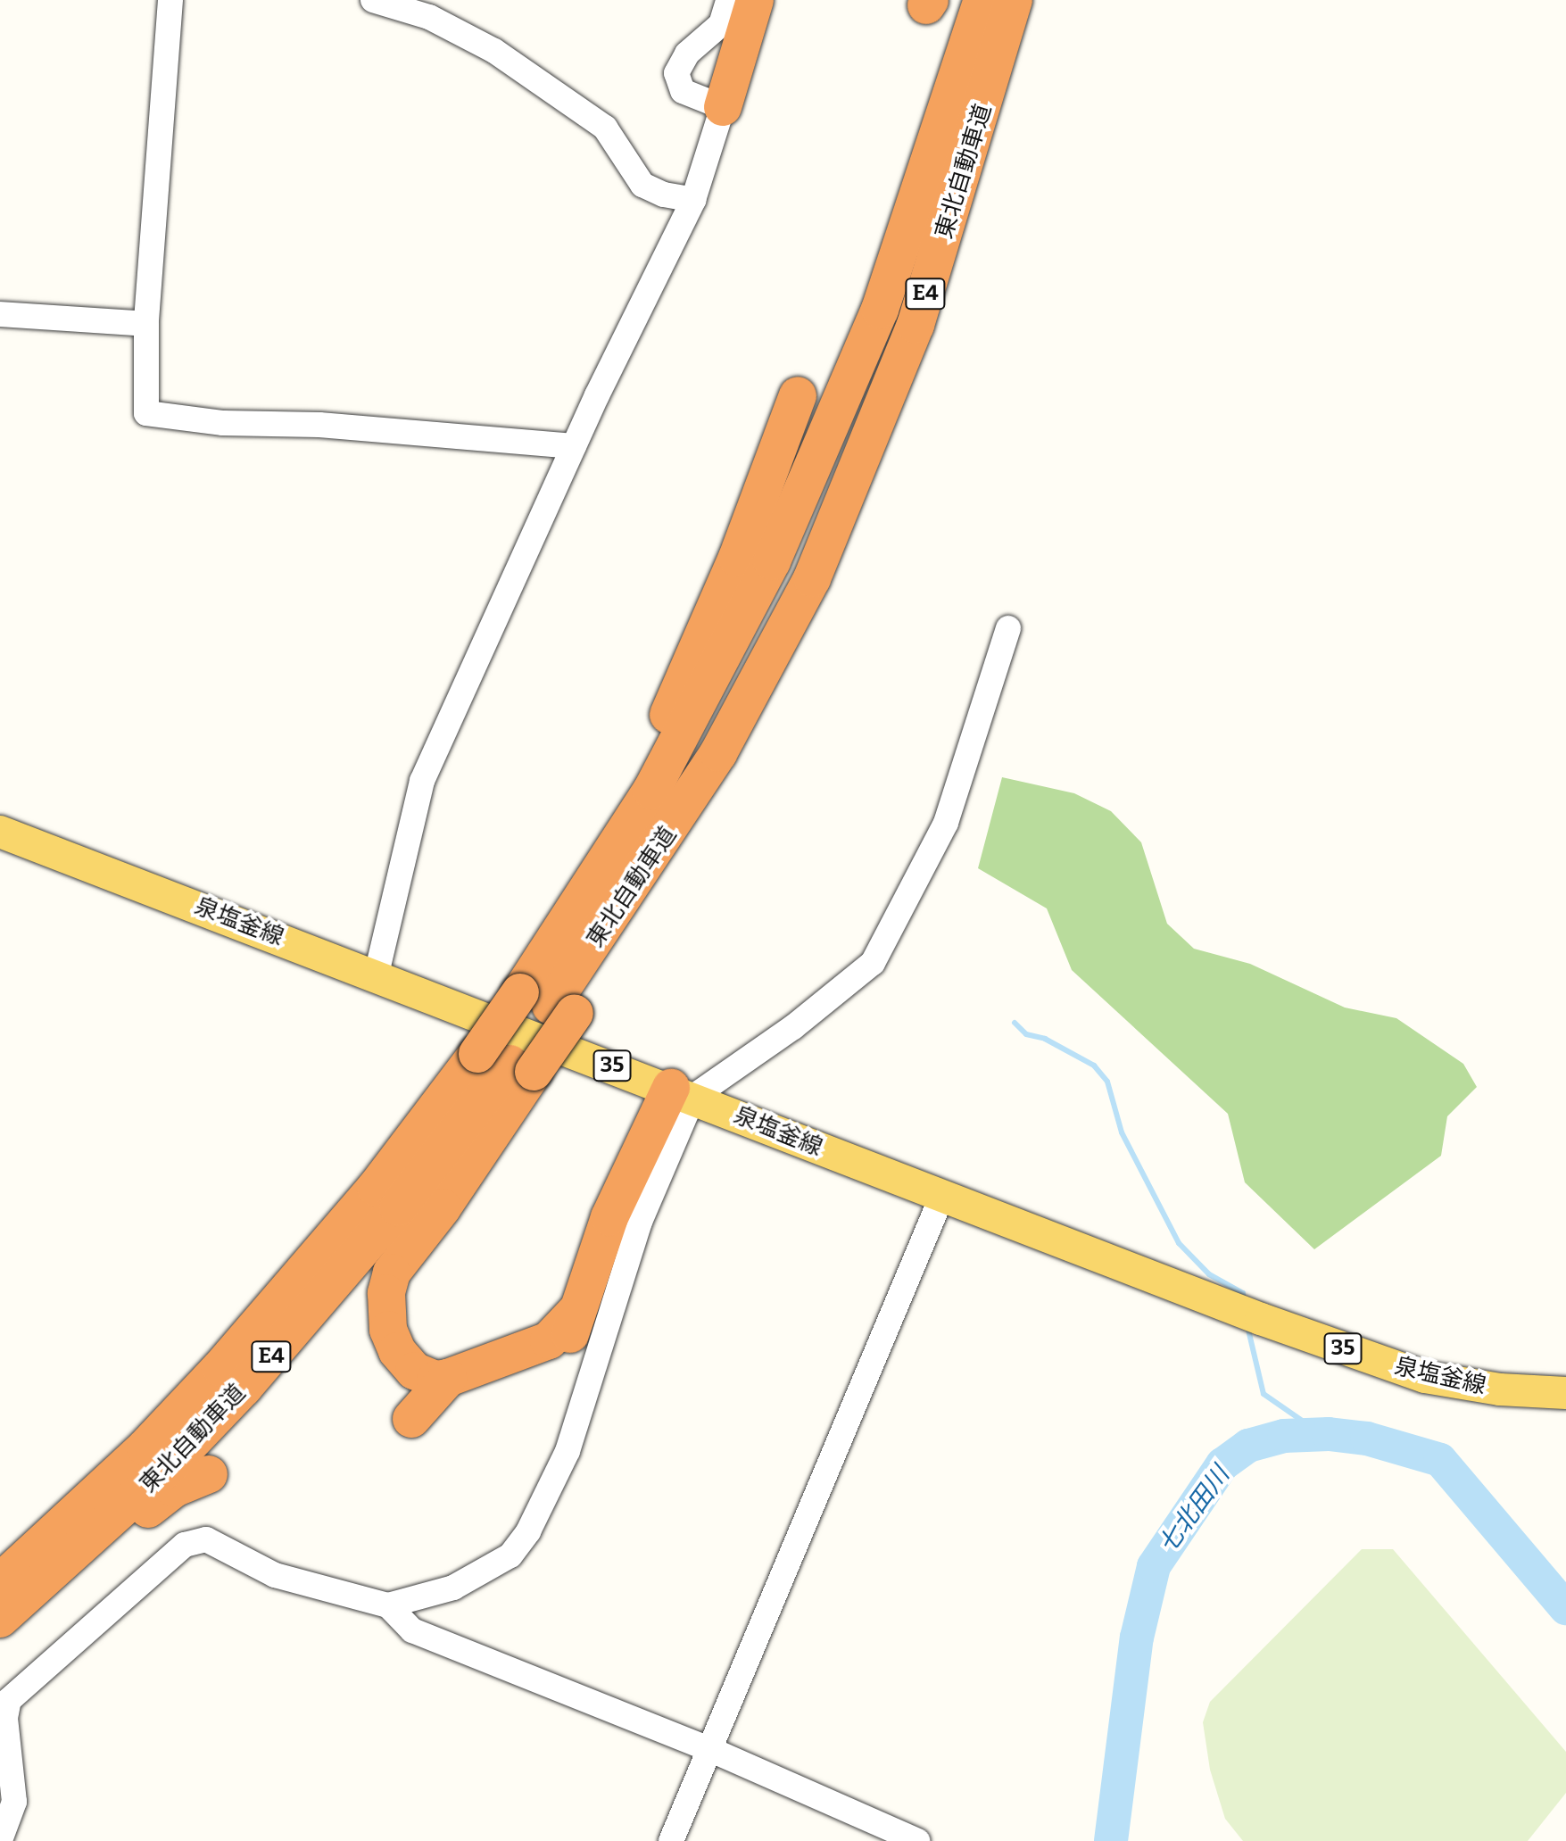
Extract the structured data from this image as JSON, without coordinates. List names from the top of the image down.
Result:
{
  "streets": {
    "highway": ["東北自動車道", "E4"],
    "main road": ["泉塩釜線", "35"]
  },
  "water": ["七北田川"]
}
